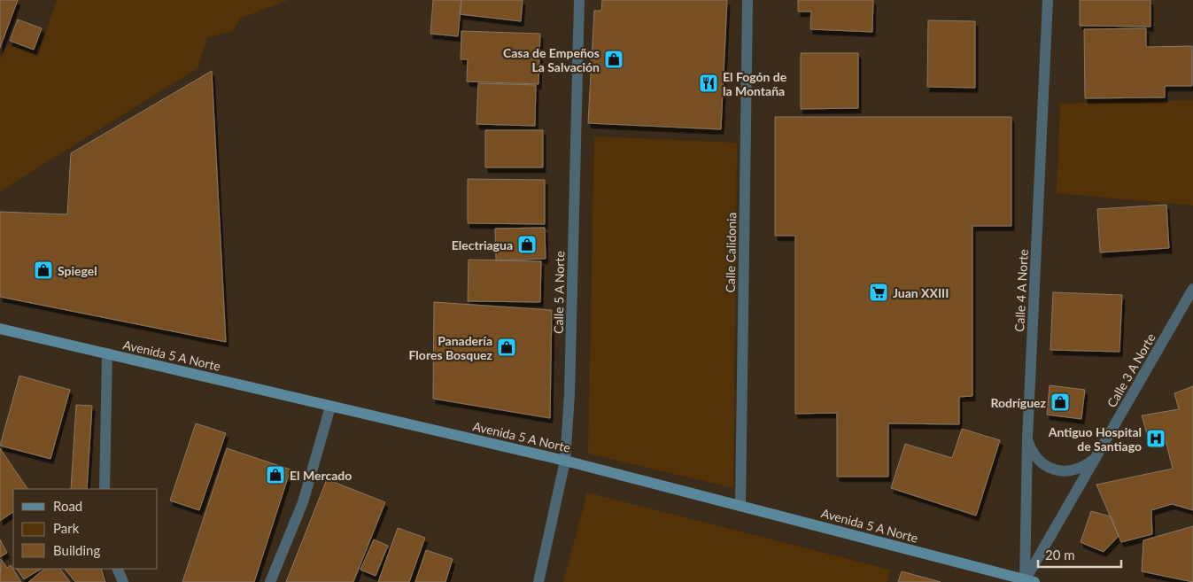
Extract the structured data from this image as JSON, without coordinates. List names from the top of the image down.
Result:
{
  "streets": {
    "main road": ["Avenida 5 A Norte"],
    "street": [
      "Calle Calidonia",
      "Calle 4 A Norte",
      "Calle 5 A Norte",
      "Calle 3 A Norte"
    ]
  },
  "crossings": [
    ["Calle Calidonia", "Avenida 5 A Norte"],
    ["Calle 4 A Norte", "Avenida 5 A Norte"],
    ["Calle 4 A Norte", "Calle 3 A Norte"],
    ["Calle 5 A Norte", "Avenida 5 A Norte"],
    ["Avenida 5 A Norte", "Calle 3 A Norte"]
  ],
  "places": {
    "shop": [
      "Casa de Empeños La Salvación",
      "Electriagua",
      "Spiegel",
      "Panadería Flores Bosquez",
      "Rodríguez",
      "El Mercado"
    ],
    "restaurant": ["El Fogón de la Montaña"],
    "supermarket": ["Juan XXIII"],
    "hospital": ["Antiguo Hospital de Santiago"]
  },
  "legend": ["Road", "Park", "Building"],
  "scale_bar": "20 m"
}
